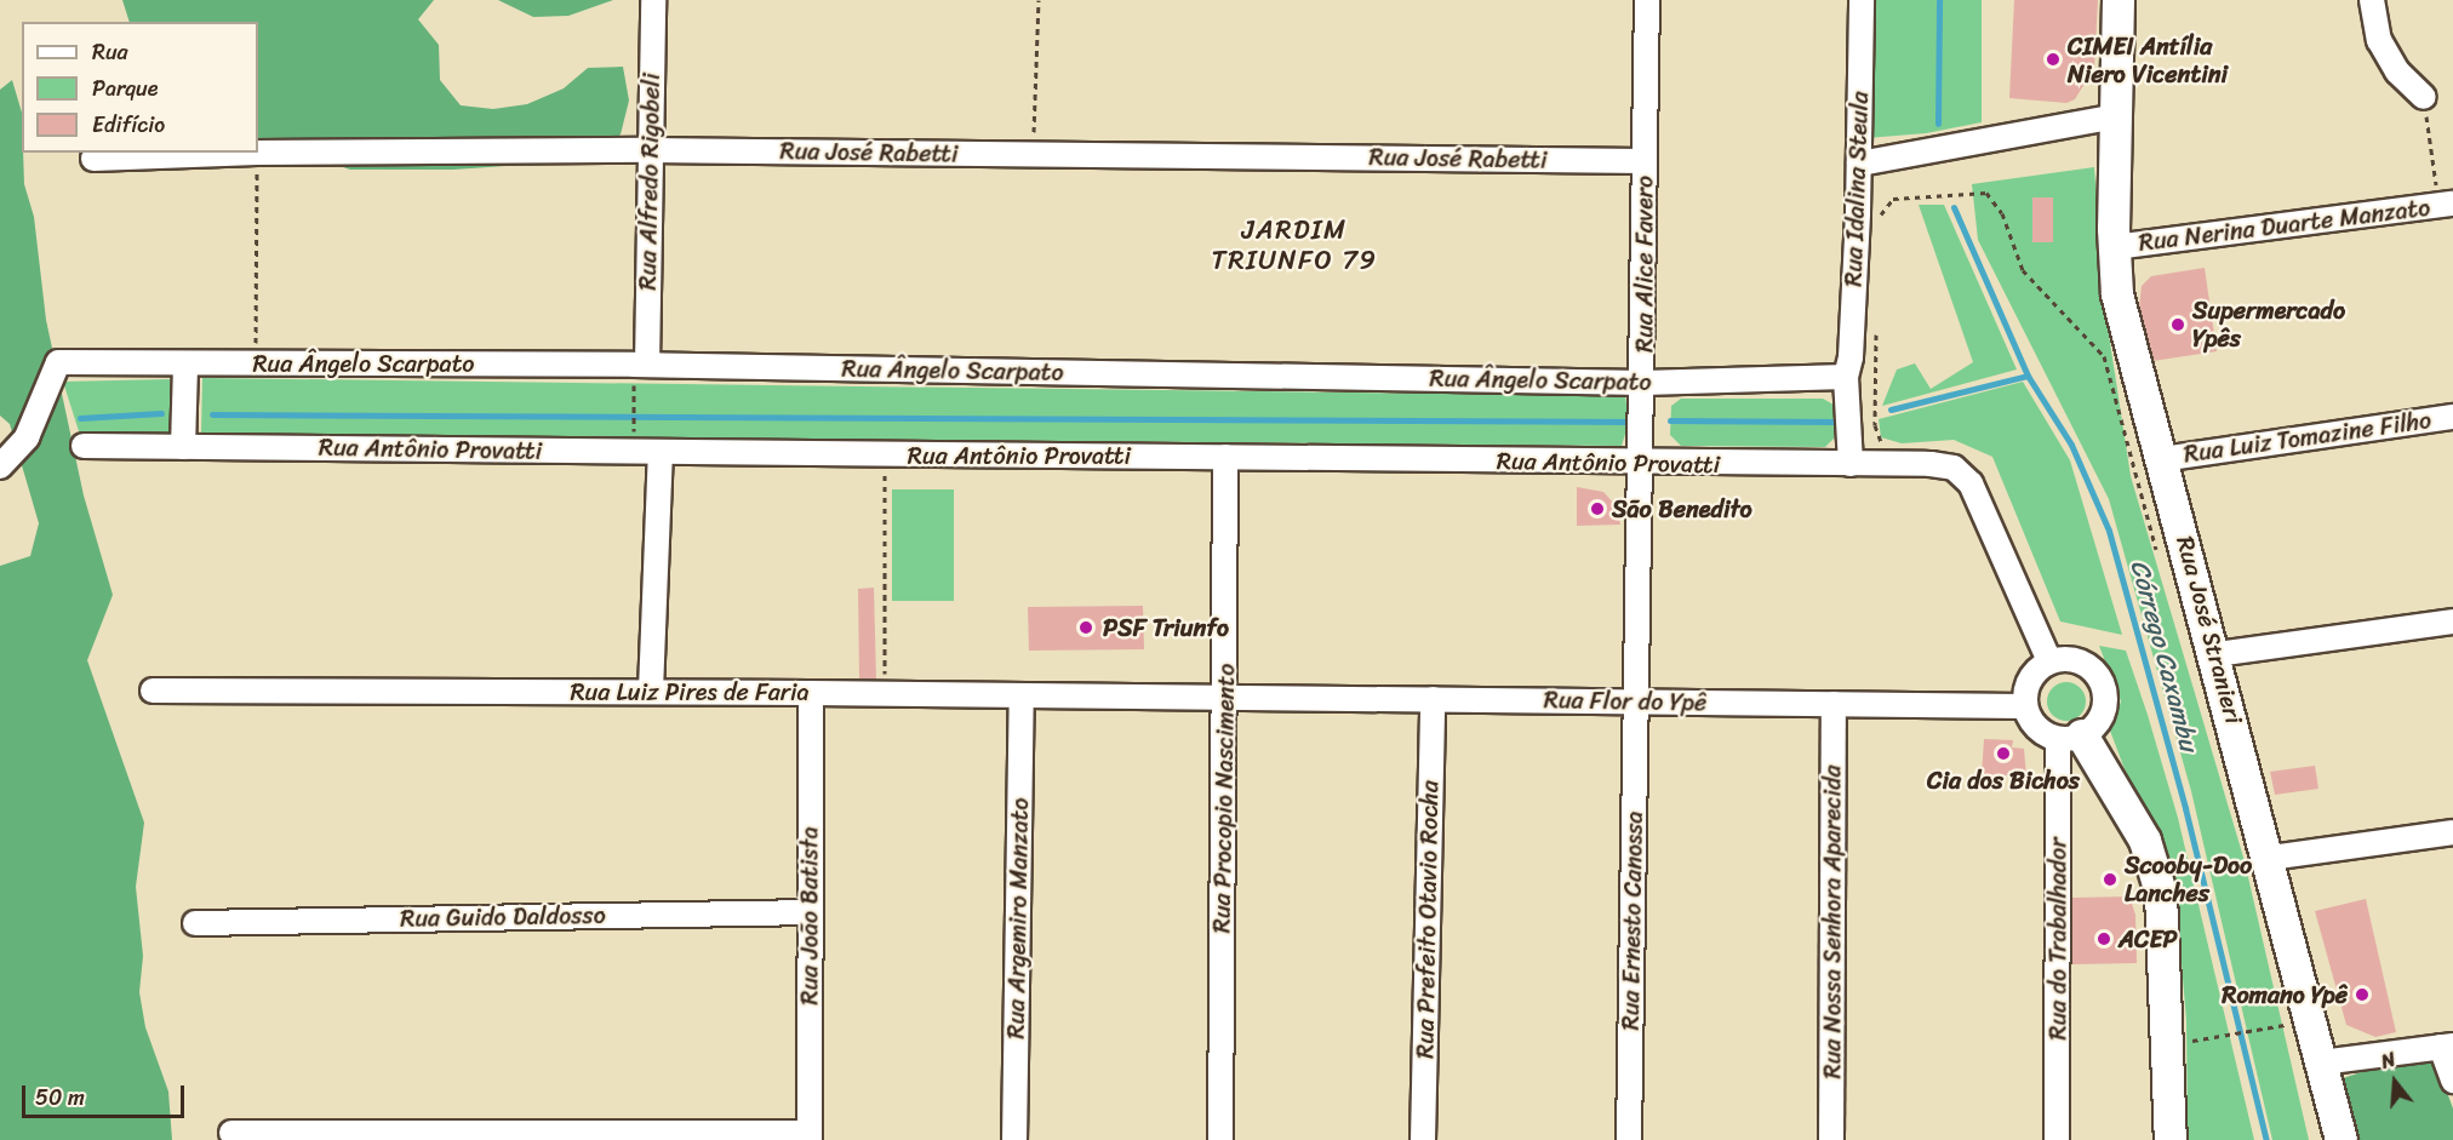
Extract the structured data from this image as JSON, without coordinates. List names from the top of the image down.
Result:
{
  "streets": {
    "street": [
      "Rua José Rabetti",
      "Rua Alfredo Rigobeli",
      "Rua Idalina Steula",
      "Rua Nerina Duarte Manzato",
      "Rua Alice Favero",
      "Rua Ângelo Scarpato",
      "Rua Luiz Tomazine Filho",
      "Rua Antônio Provatti",
      "Rua José Stranieri",
      "Rua Luiz Pires de Faria",
      "Rua Flor do Ypê",
      "Rua Procopio Nascimento",
      "Rua João Batista",
      "Rua Guido Daldosso",
      "Rua Argemiro Manzato",
      "Rua Prefeito Otavio Rocha",
      "Rua Ernesto Canossa",
      "Rua Nossa Senhora Aparecida",
      "Rua do Trabalhador"
    ]
  },
  "crossings": [
    ["Rua José Rabetti", "Rua Alfredo Rigobeli"],
    ["Rua José Rabetti", "Rua Alice Favero"],
    ["Rua Alfredo Rigobeli", "Rua Ângelo Scarpato"],
    ["Rua Idalina Steula", "Rua Ângelo Scarpato"],
    ["Rua Idalina Steula", "Rua Antônio Provatti"],
    ["Rua Nerina Duarte Manzato", "Rua José Stranieri"],
    ["Rua Alice Favero", "Rua Ângelo Scarpato"],
    ["Rua Alice Favero", "Rua Antônio Provatti"],
    ["Rua Alice Favero", "Rua Flor do Ypê"],
    ["Rua Alice Favero", "Rua Ernesto Canossa"],
    ["Rua Luiz Tomazine Filho", "Rua José Stranieri"],
    ["Rua Antônio Provatti", "Rua Flor do Ypê"],
    ["Rua Antônio Provatti", "Rua Procopio Nascimento"],
    ["Rua Antônio Provatti", "Rua do Trabalhador"],
    ["Rua Luiz Pires de Faria", "Rua Flor do Ypê"],
    ["Rua Luiz Pires de Faria", "Rua Procopio Nascimento"],
    ["Rua Luiz Pires de Faria", "Rua João Batista"],
    ["Rua Luiz Pires de Faria", "Rua Argemiro Manzato"],
    ["Rua Flor do Ypê", "Rua Procopio Nascimento"],
    ["Rua Flor do Ypê", "Rua Prefeito Otavio Rocha"],
    ["Rua Flor do Ypê", "Rua Ernesto Canossa"],
    ["Rua Flor do Ypê", "Rua Nossa Senhora Aparecida"],
    ["Rua Flor do Ypê", "Rua do Trabalhador"],
    ["Rua João Batista", "Rua Guido Daldosso"]
  ],
  "districts": ["JARDIM TRIUNFO 79"],
  "water": ["Córrego Caxambu"],
  "places": [
    "CIMEI Antília Niero Vicentini",
    "Supermercado Ypês",
    "São Benedito",
    "PSF Triunfo",
    "Cia dos Bichos",
    "Scooby-Doo Lanches",
    "ACEP",
    "Romano Ypê"
  ],
  "legend": ["Rua", "Parque", "Edifício"],
  "scale_bar": "50 m",
  "north": "top"
}
